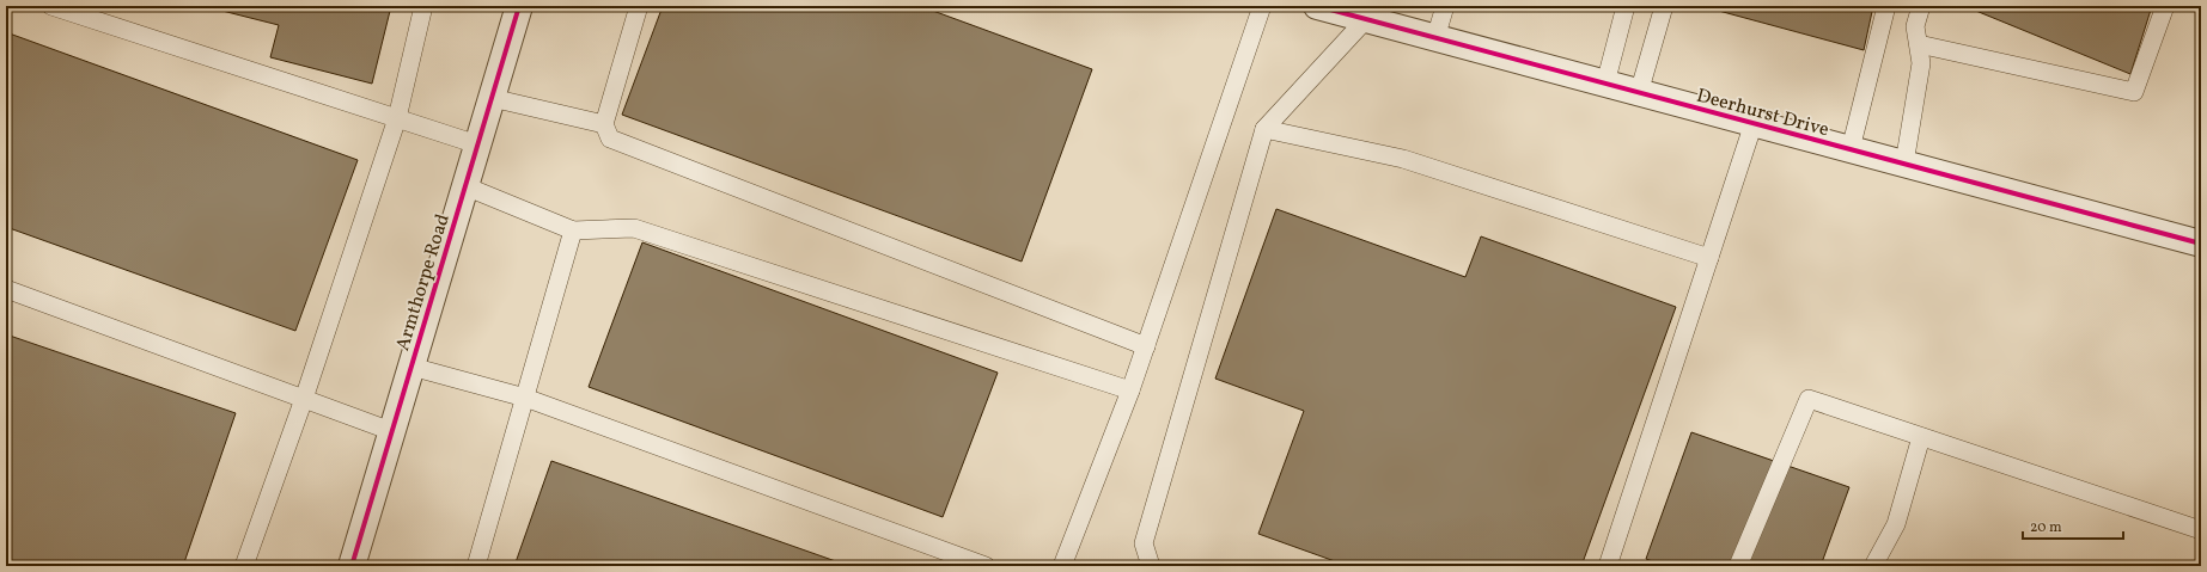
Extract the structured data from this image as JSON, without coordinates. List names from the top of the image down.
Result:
{
  "streets": {
    "street": ["Deerhurst Drive", "Armthorpe Road"]
  },
  "scale_bar": "20 m"
}
